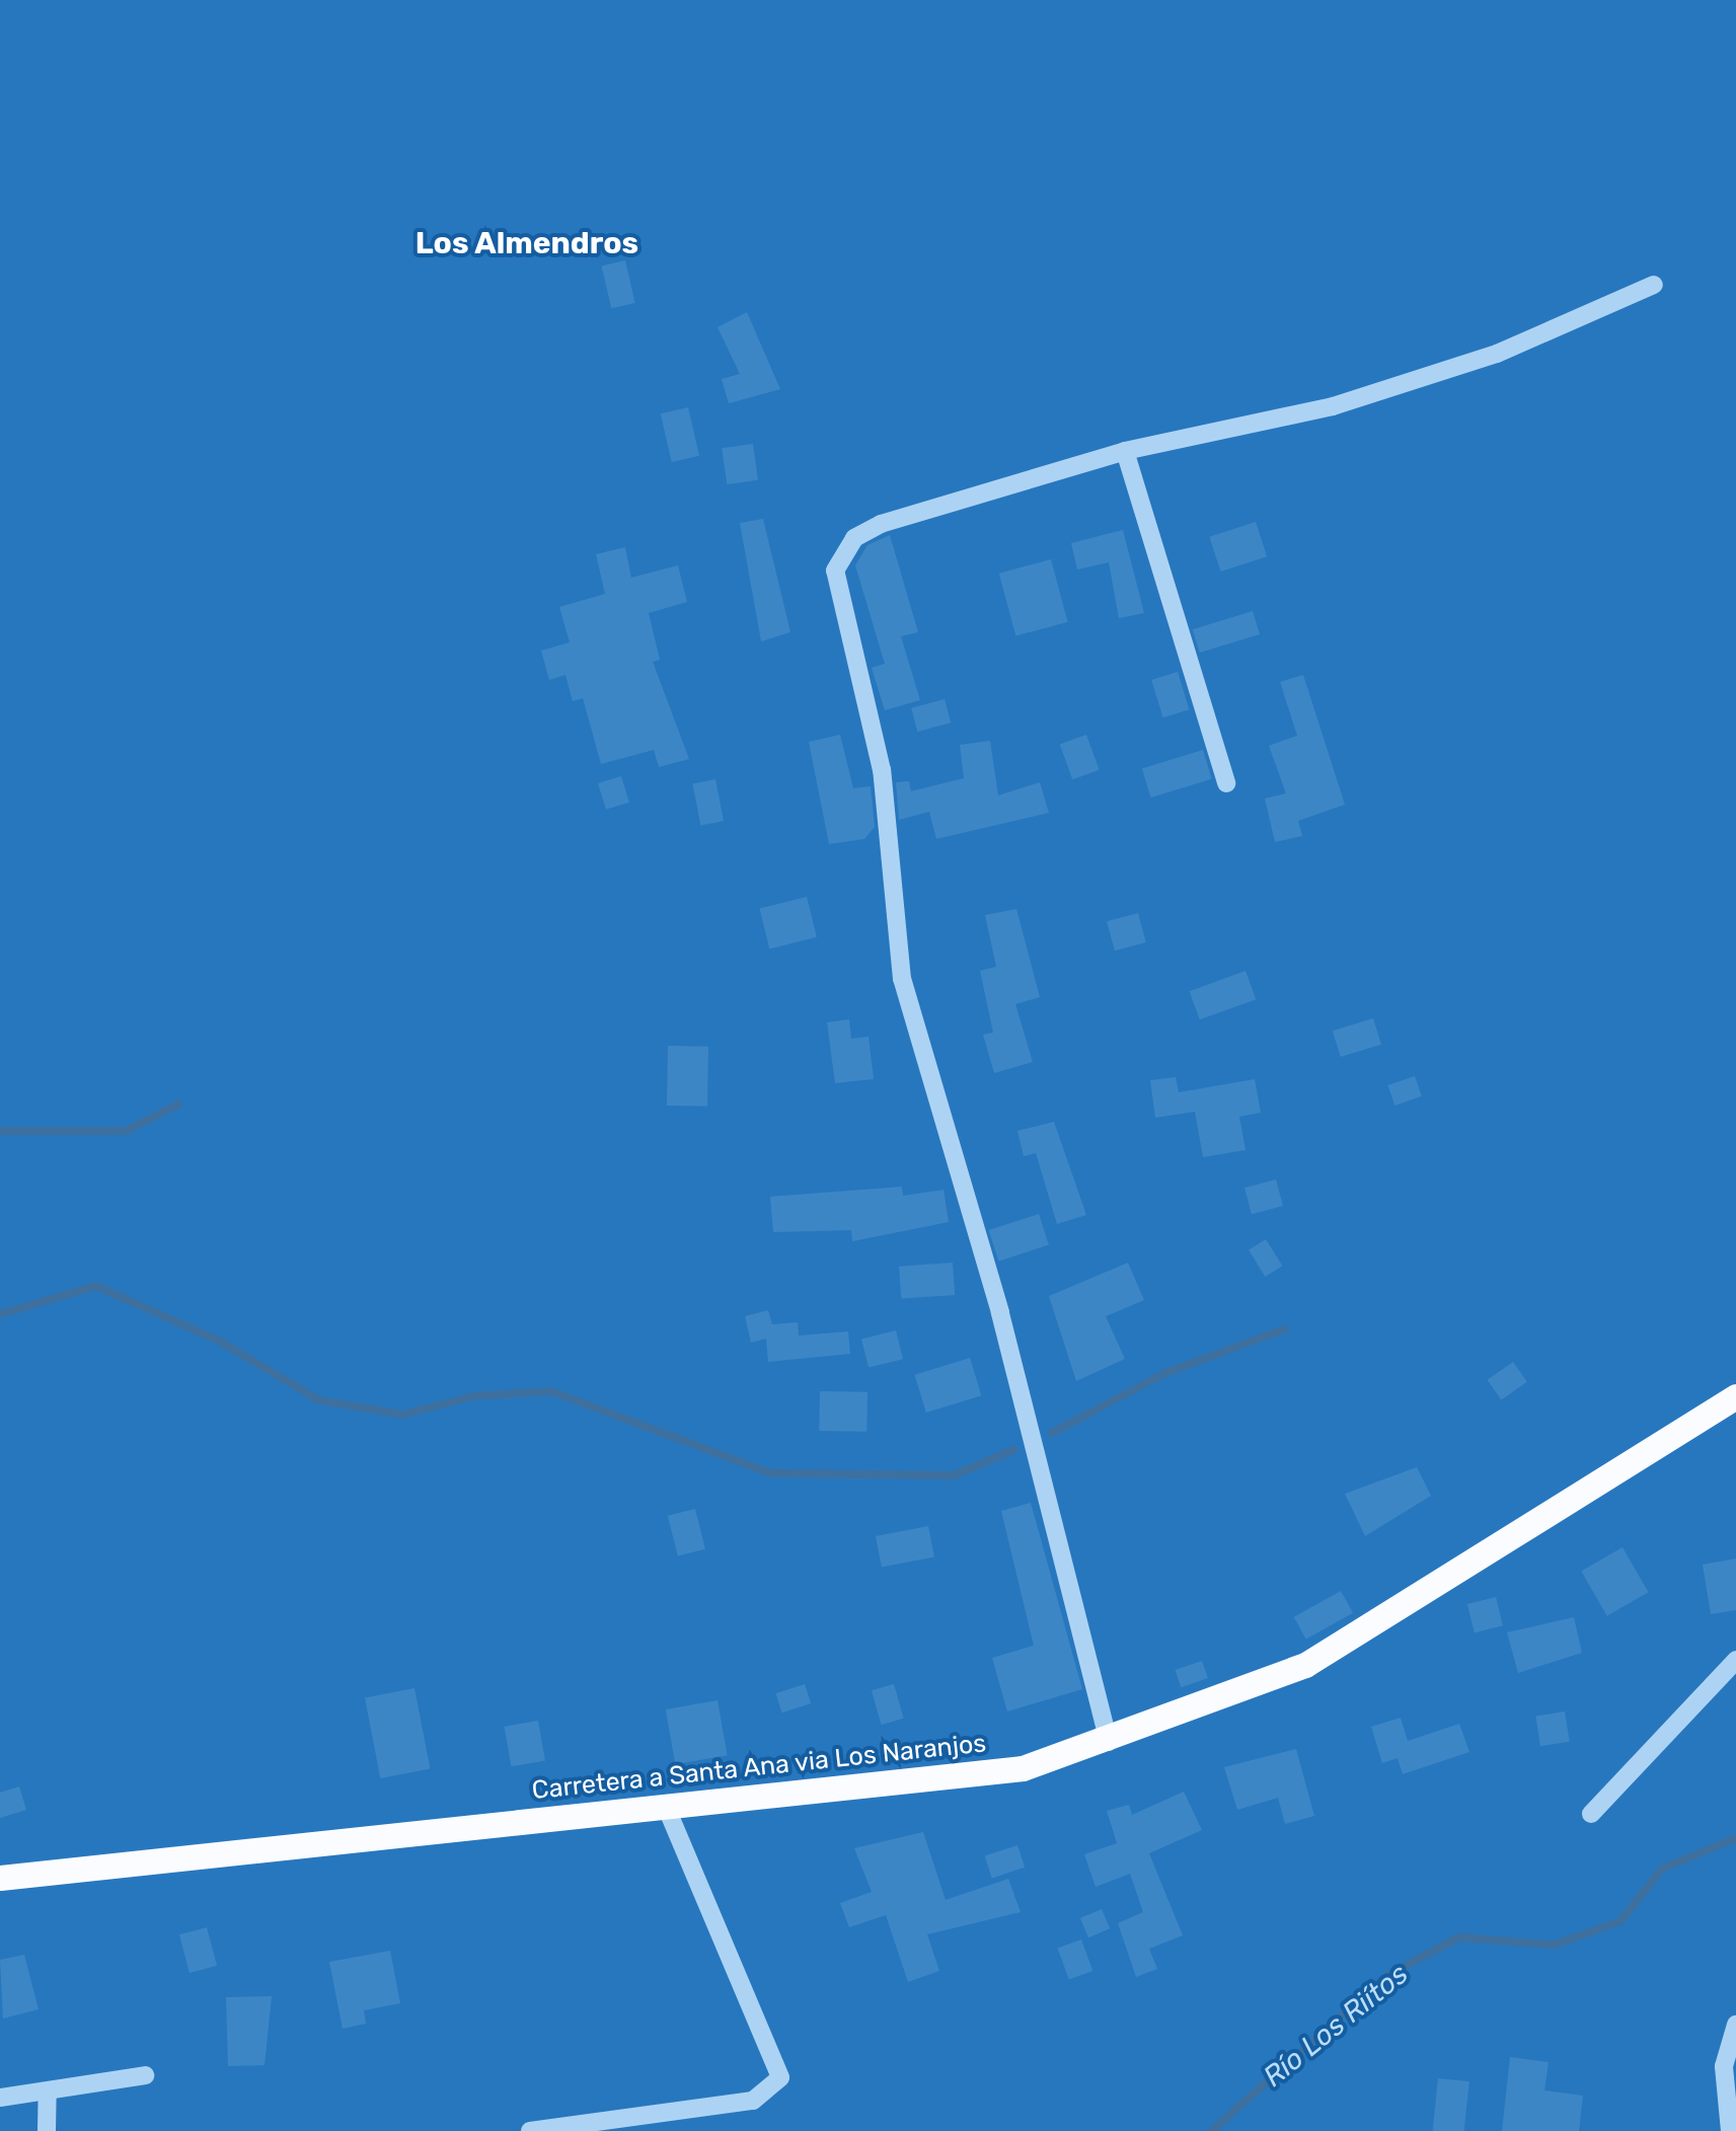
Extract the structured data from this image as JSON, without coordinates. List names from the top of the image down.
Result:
{
  "streets": {
    "main road": ["Carretera a Santa Ana via Los Naranjos"]
  },
  "districts": ["Los Almendros"],
  "water": ["Río Los Riítos"]
}
